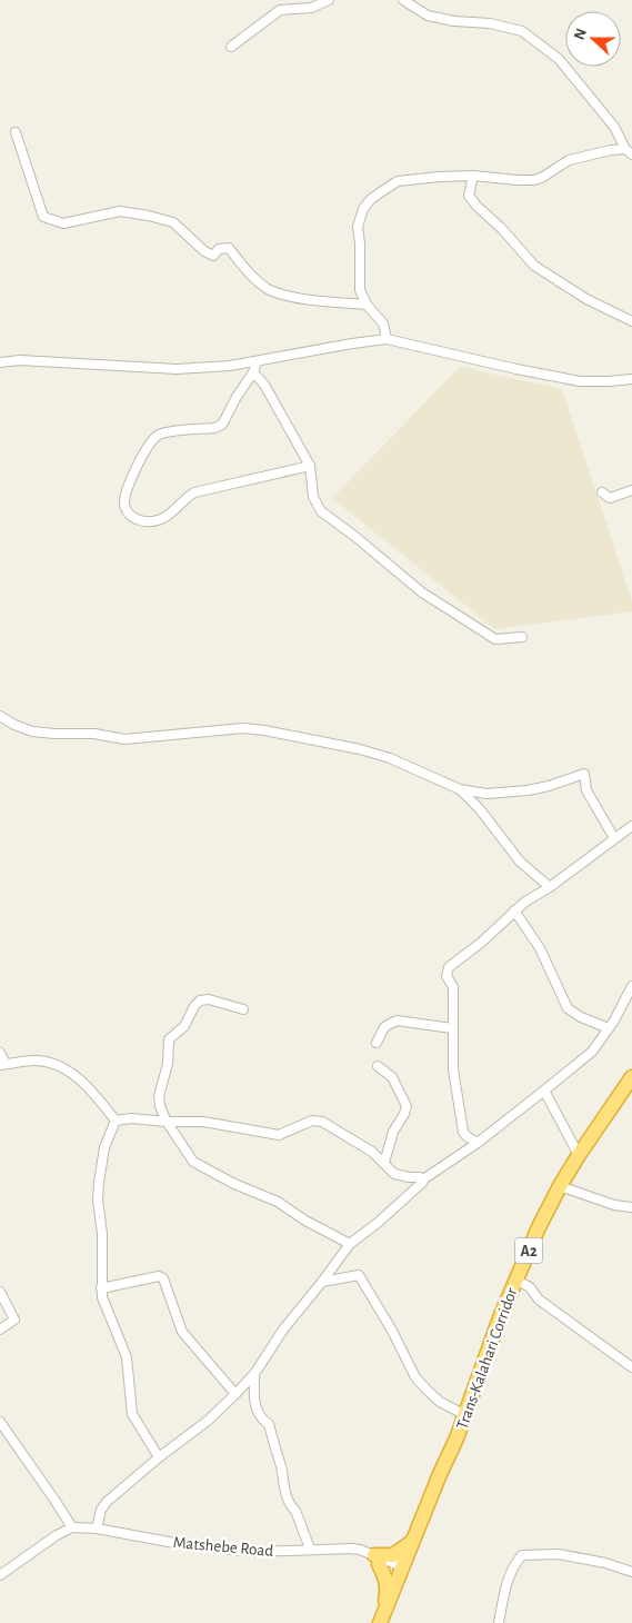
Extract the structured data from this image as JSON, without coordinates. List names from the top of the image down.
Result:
{
  "streets": {
    "highway": ["A2", "Trans-Kalahari Corridor"],
    "street": ["Matshebe Road"]
  },
  "north": "left"
}
